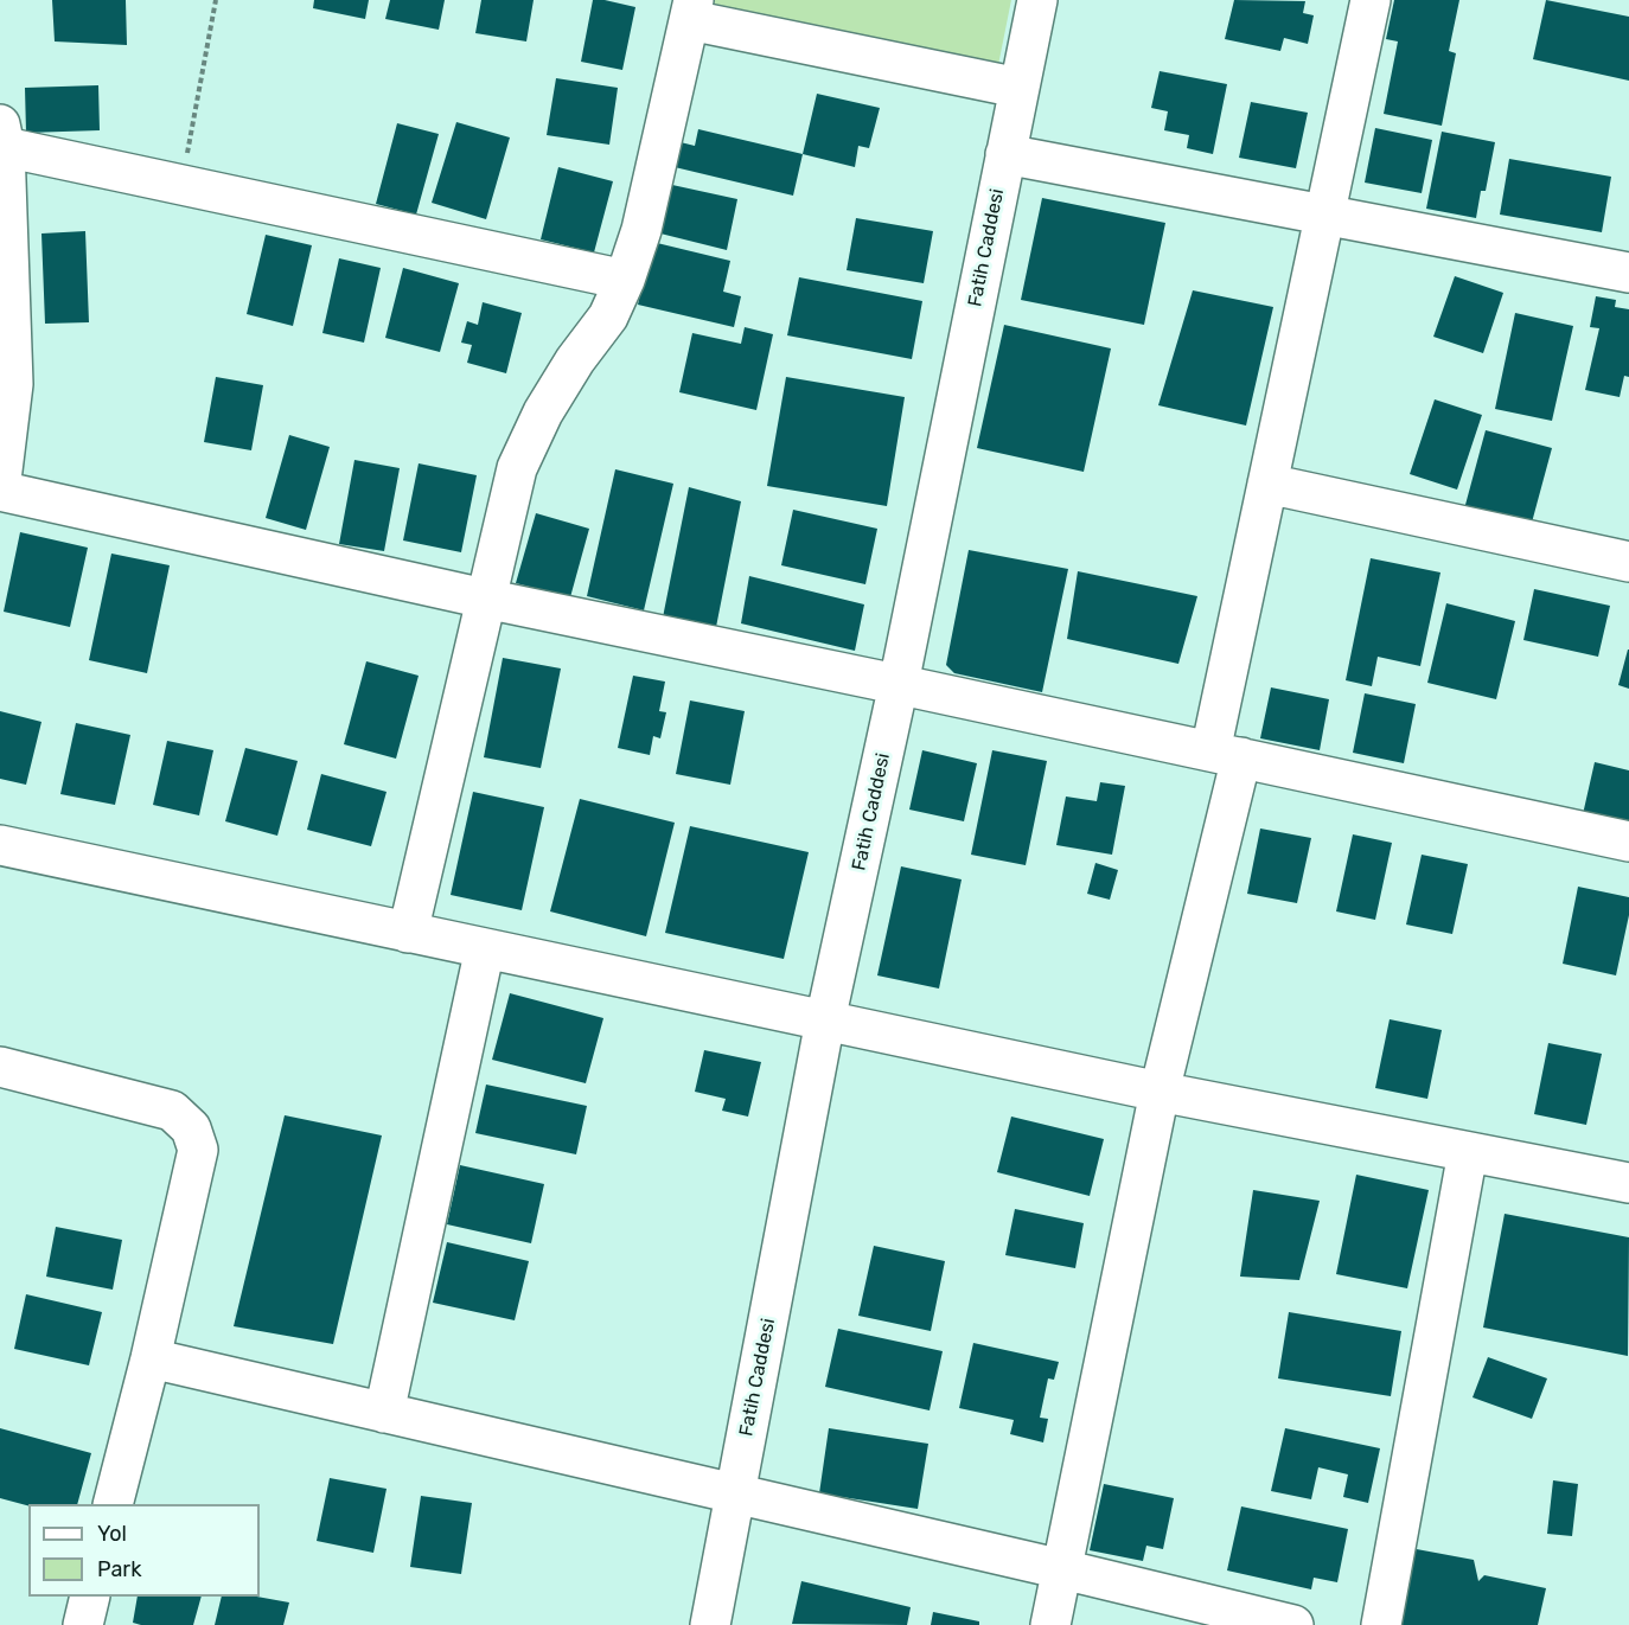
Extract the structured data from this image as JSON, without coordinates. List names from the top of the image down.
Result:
{
  "streets": {
    "street": ["Fatih Caddesi"]
  },
  "legend": ["Yol", "Park"]
}
